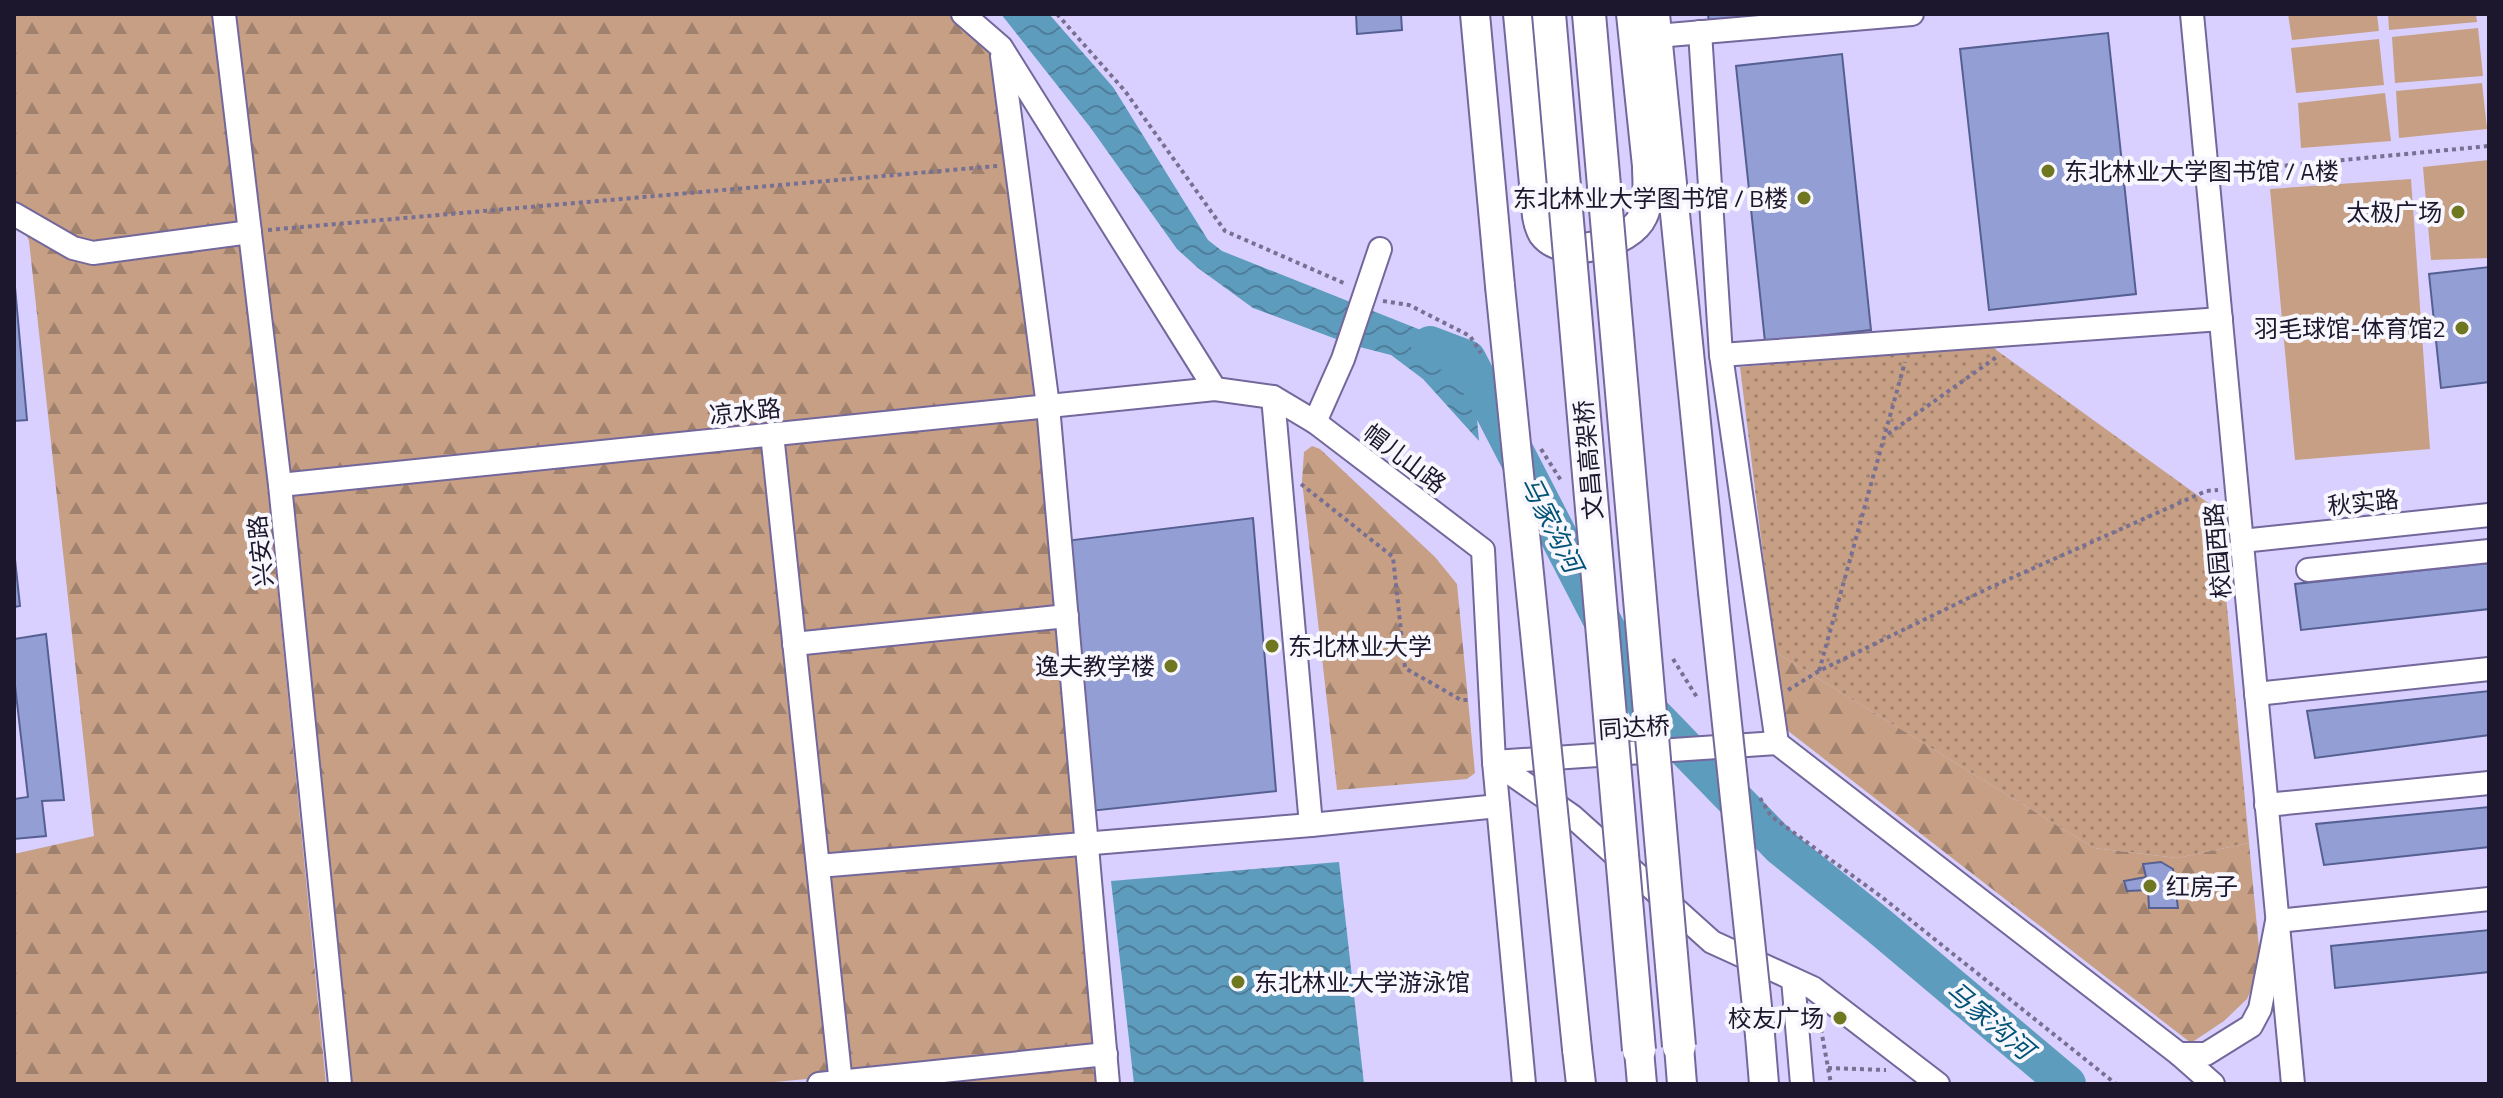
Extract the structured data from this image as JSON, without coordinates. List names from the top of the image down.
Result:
{
  "streets": {
    "highway": ["文昌高架桥"],
    "street": [
      "凉水路",
      "帽儿山路",
      "秋实路",
      "兴安路",
      "校园西路",
      "同达桥"
    ]
  },
  "crossings": [
    ["凉水路", "帽儿山路"],
    ["凉水路", "兴安路"],
    ["帽儿山路", "同达桥"],
    ["秋实路", "校园西路"]
  ],
  "water": ["马家沟河"],
  "places": [
    "东北林业大学图书馆 / A楼",
    "东北林业大学图书馆 / B楼",
    "太极广场",
    "羽毛球馆-体育馆2",
    "东北林业大学",
    "逸夫教学楼",
    "红房子",
    "东北林业大学游泳馆",
    "校友广场"
  ]
}
